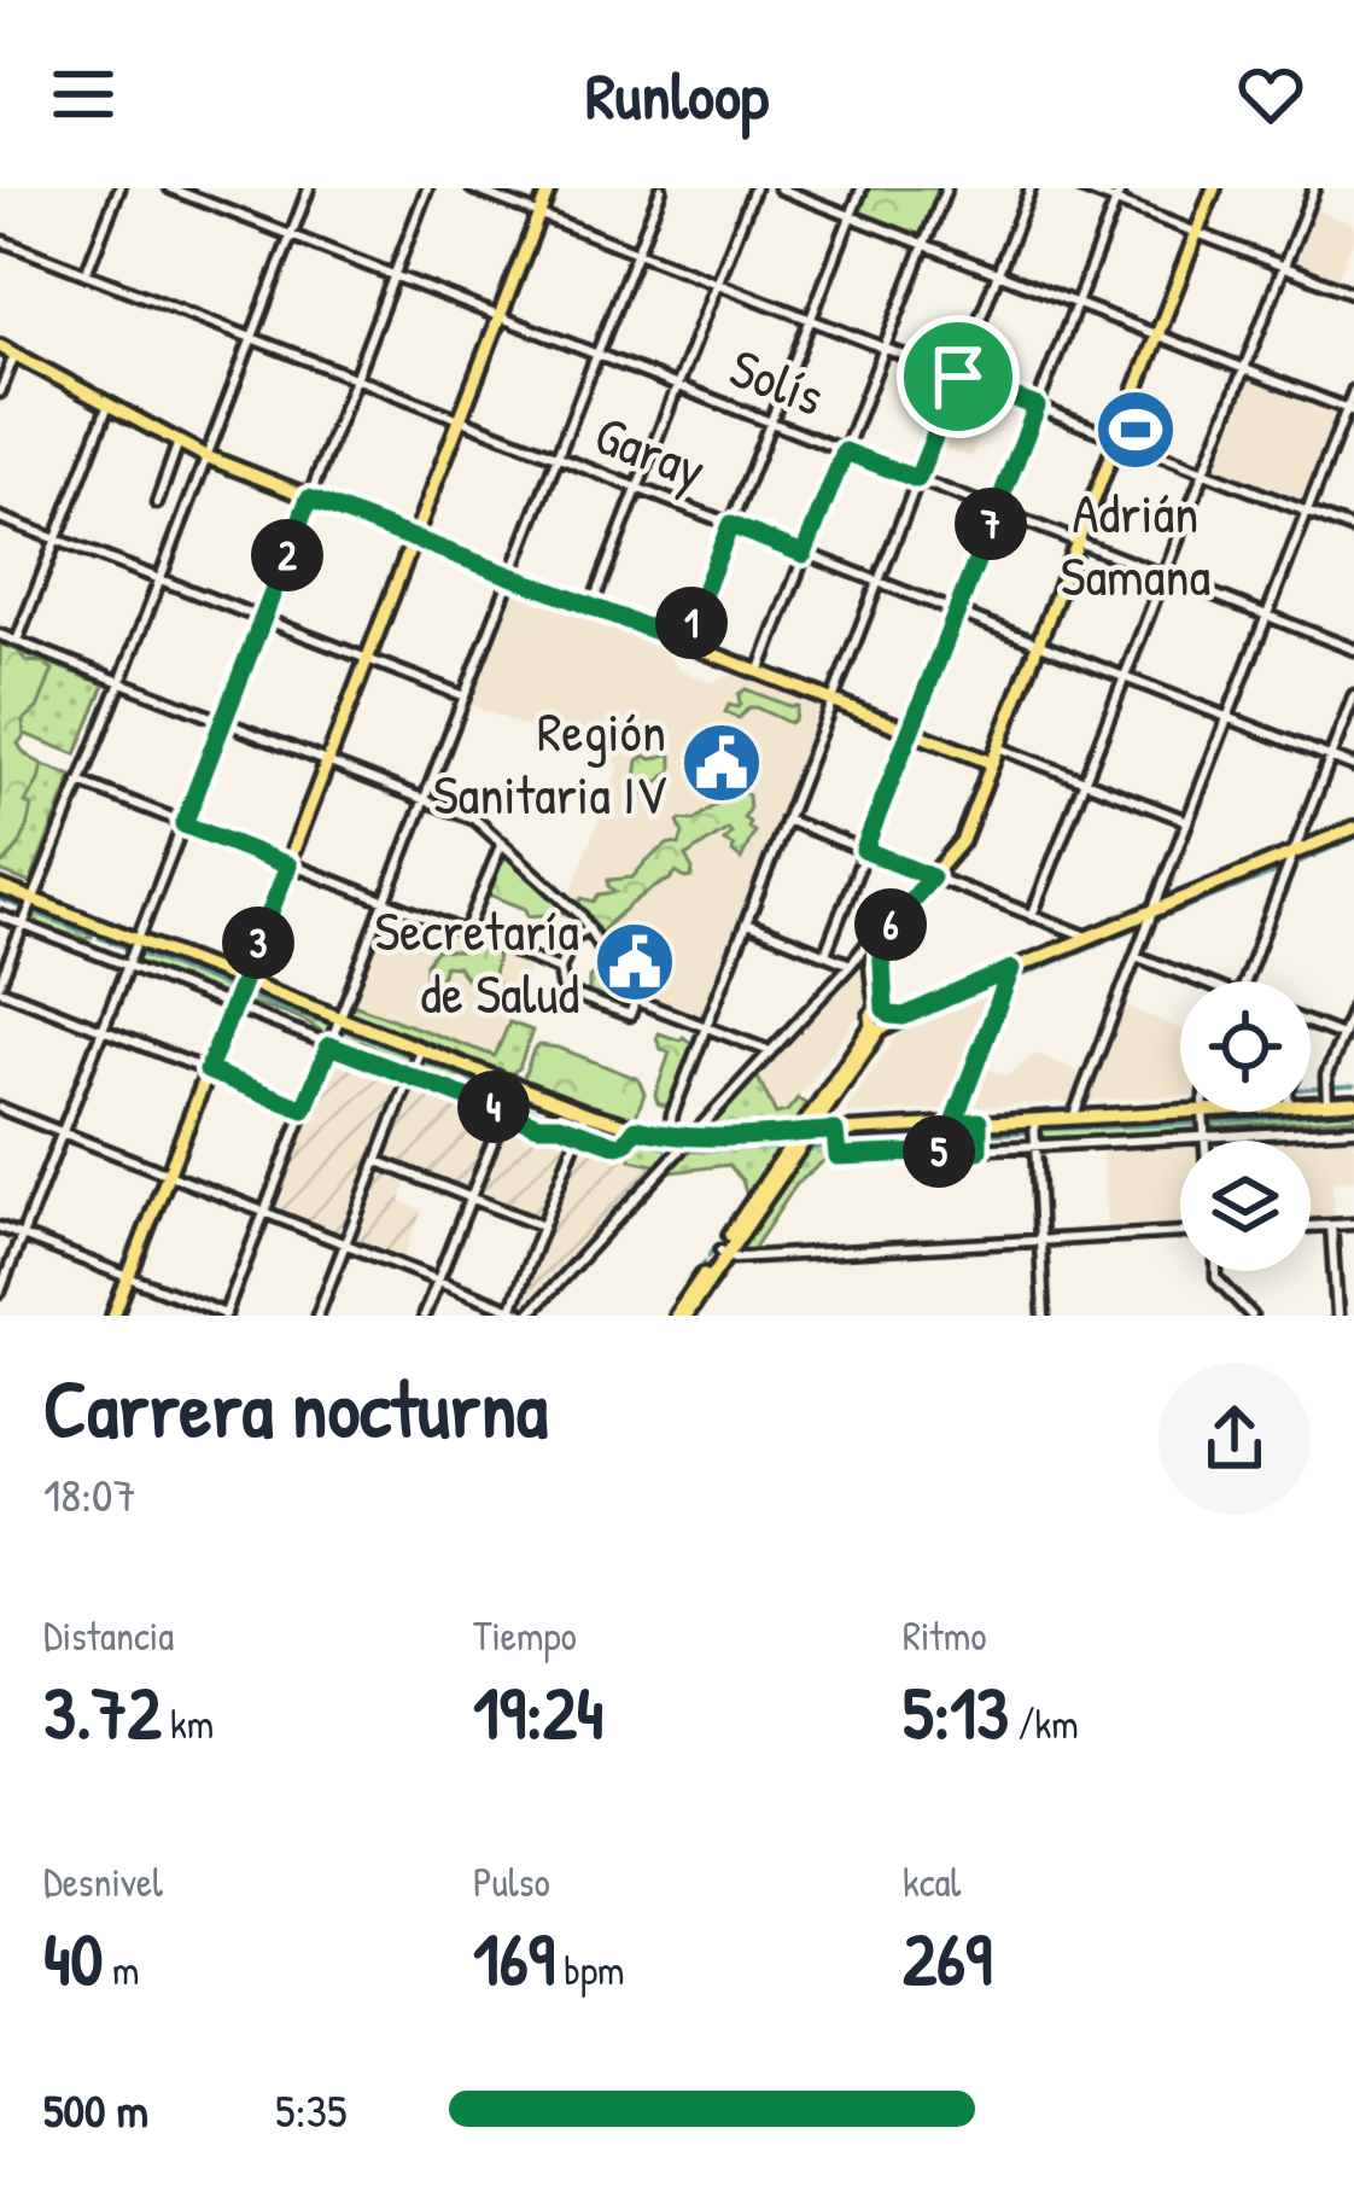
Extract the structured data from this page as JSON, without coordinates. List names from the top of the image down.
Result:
{
  "streets": {
    "street": ["Solís", "Garay"]
  },
  "places": {
    "sports": ["Adrián Samana"],
    "public building": ["Región Sanitaria IV", "Secretaría de Salud"]
  },
  "page": {
    "header": "Runloop",
    "pins": [
      "7",
      "2",
      "1",
      "6",
      "3",
      "4",
      "5"
    ],
    "heading": ["Carrera nocturna", "18:07"],
    "stats": [
      ["Distancia", "3.72 km"],
      ["Tiempo", "19:24"],
      ["Ritmo", "5:13 /km"],
      ["Desnivel", "40 m"],
      ["Pulso", "169 bpm"],
      ["kcal", "269"]
    ],
    "list": [
      {
        "name": "500 m",
        "note": "5:35"
      }
    ]
  }
}
